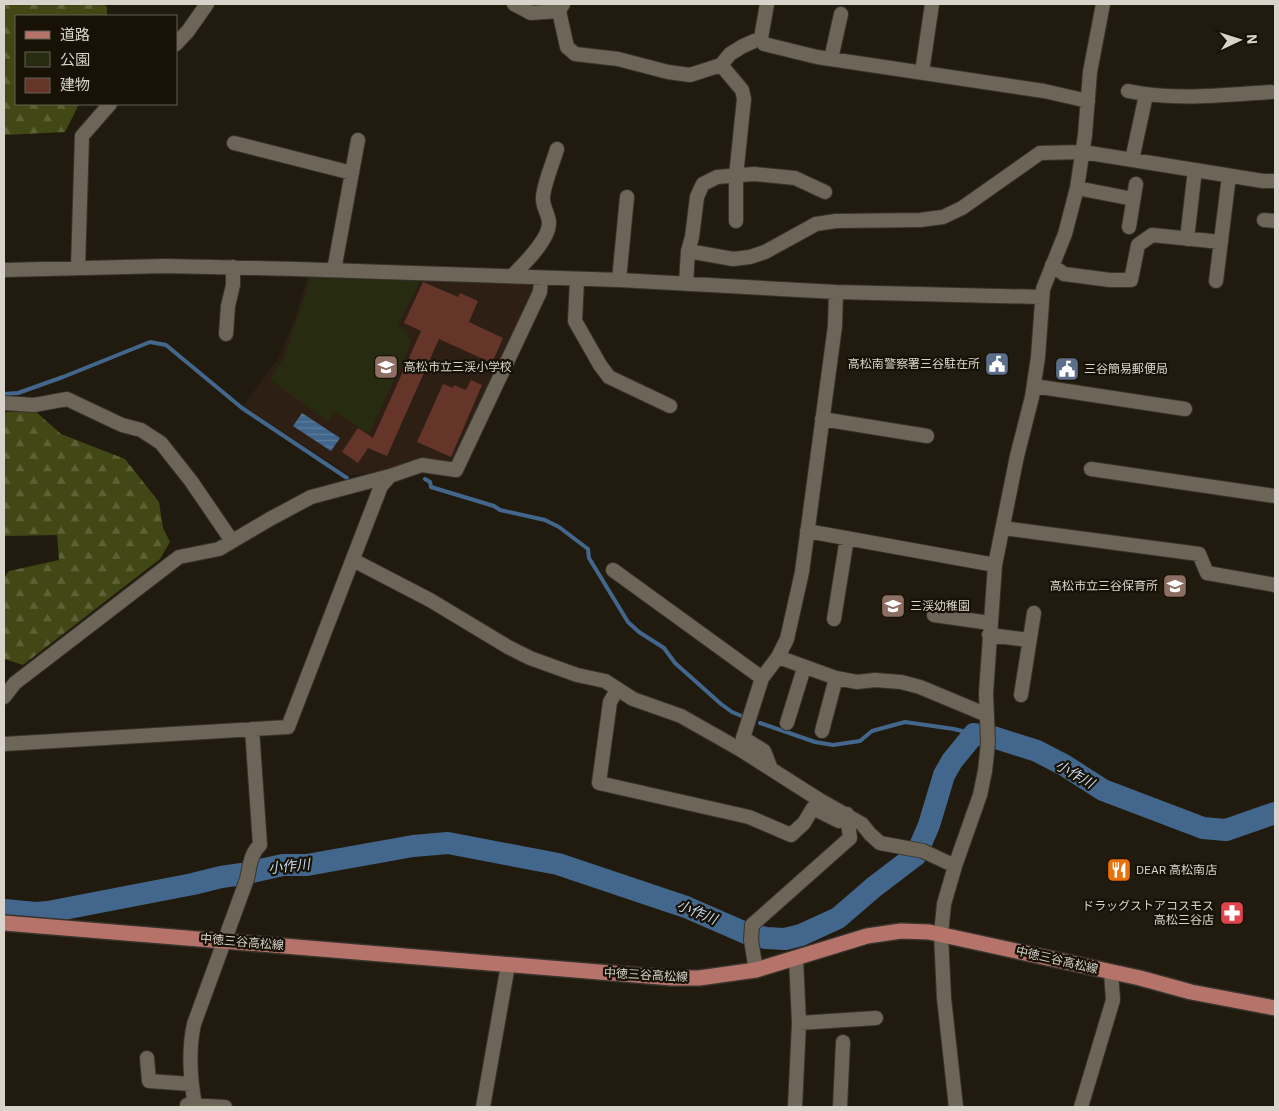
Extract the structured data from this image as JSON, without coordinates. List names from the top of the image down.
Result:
{
  "streets": {
    "main road": ["中徳三谷高松線"]
  },
  "water": ["小作川"],
  "places": {
    "public building": ["高松南警察署三谷駐在所", "三谷簡易郵便局"],
    "school or university": ["高松市立三渓小学校", "高松市立三谷保育所", "三渓幼稚園"],
    "restaurant": ["DEAR 高松南店"],
    "pharmacy": ["ドラッグストアコスモス 高松三谷店"]
  },
  "legend": ["道路", "公園", "建物"],
  "north": "right"
}
